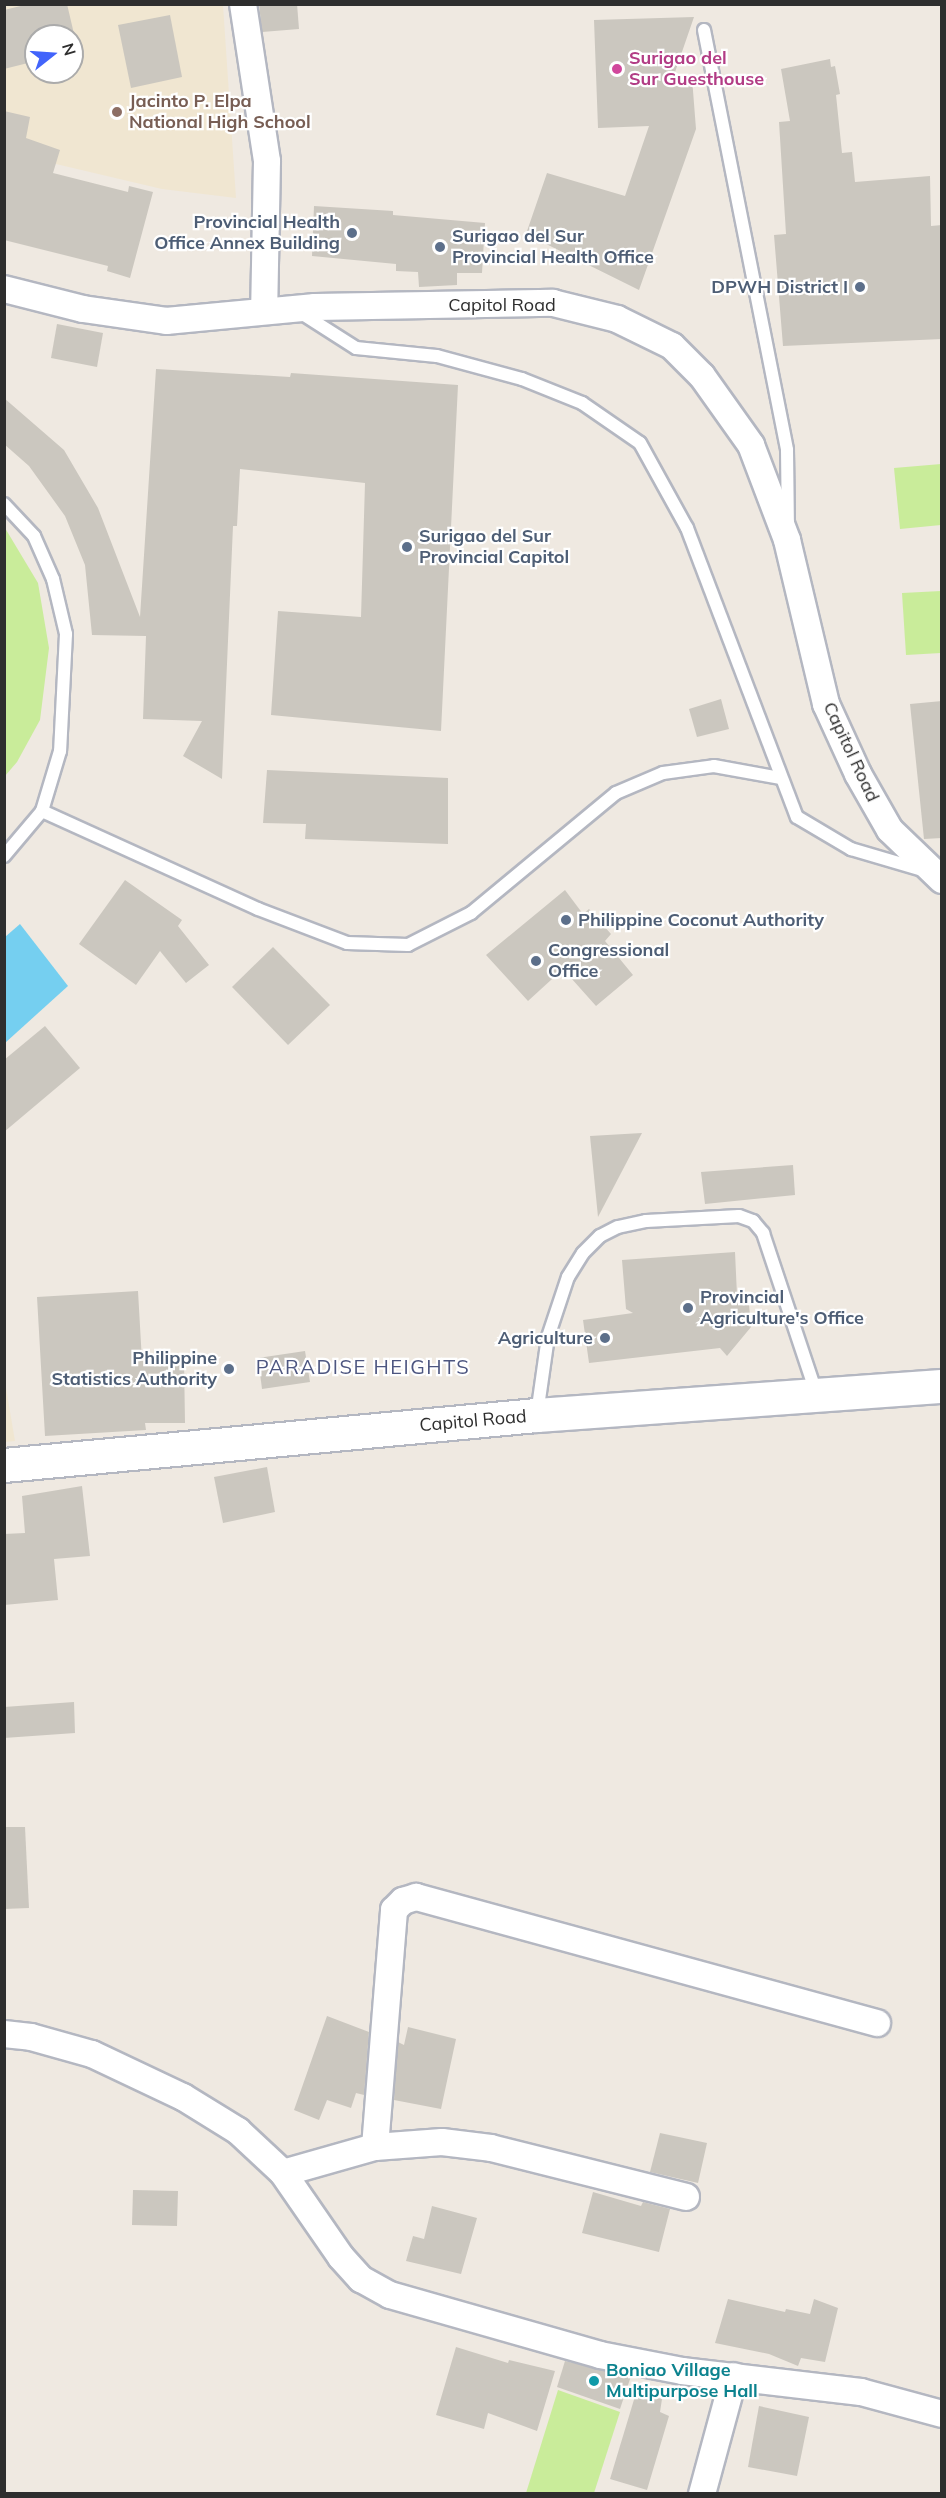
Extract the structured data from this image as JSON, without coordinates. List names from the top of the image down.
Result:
{
  "streets": {
    "main road": ["Capitol Road"]
  },
  "districts": ["PARADISE HEIGHTS"],
  "places": [
    "Surigao del Sur Guesthouse",
    "Jacinto P. Elpa National High School",
    "Provincial Health Office Annex Building",
    "Surigao del Sur Provincial Health Office",
    "DPWH District I",
    "Surigao del Sur Provincial Capitol",
    "Philippine Coconut Authority",
    "Congressional Office",
    "Provincial Agriculture's Office",
    "Agriculture",
    "Philippine Statistics Authority",
    "Boniao Village Multipurpose Hall"
  ],
  "north": "right"
}
